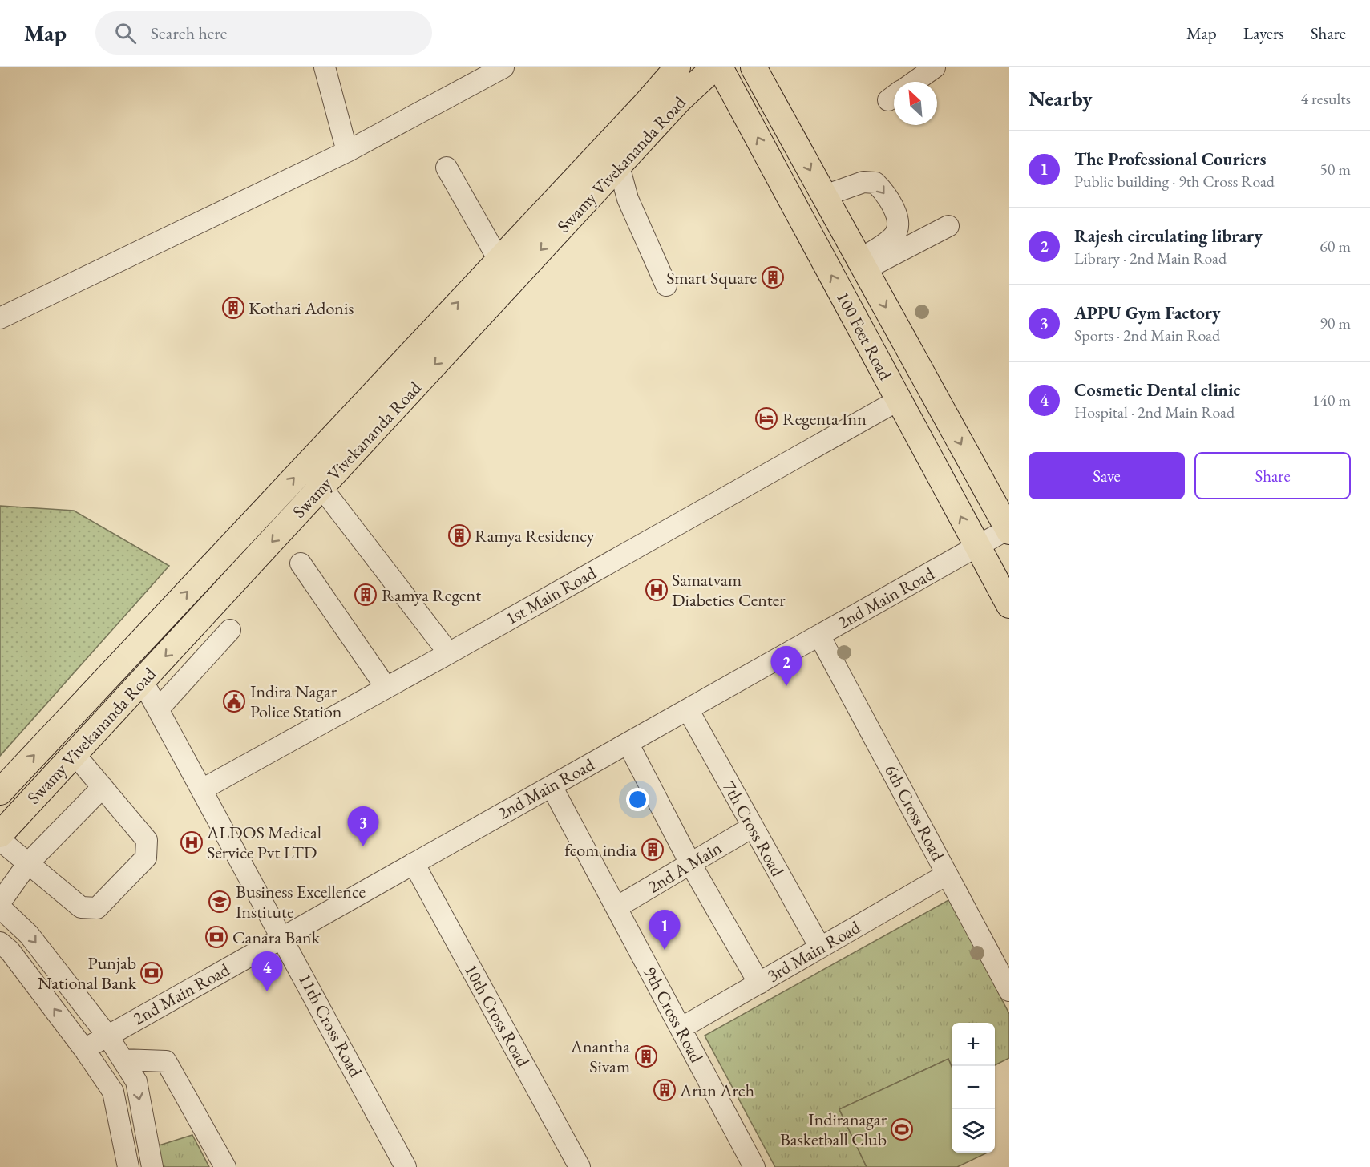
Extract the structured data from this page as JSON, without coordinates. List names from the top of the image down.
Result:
{
  "streets": {
    "main road": ["Swamy Vivekananda Road", "100 Feet Road"],
    "street": [
      "1st Main Road",
      "2nd Main Road",
      "6th Cross Road",
      "7th Cross Road",
      "2nd A Main",
      "3rd Main Road",
      "9th Cross Road",
      "10th Cross Road",
      "11th Cross Road"
    ]
  },
  "crossings": [
    ["Swamy Vivekananda Road", "11th Cross Road"],
    ["100 Feet Road", "1st Main Road"],
    ["100 Feet Road", "2nd Main Road"],
    ["1st Main Road", "11th Cross Road"],
    ["2nd Main Road", "6th Cross Road"],
    ["2nd Main Road", "7th Cross Road"],
    ["2nd Main Road", "9th Cross Road"],
    ["2nd Main Road", "10th Cross Road"],
    ["2nd Main Road", "11th Cross Road"],
    ["6th Cross Road", "3rd Main Road"],
    ["7th Cross Road", "2nd A Main"],
    ["7th Cross Road", "3rd Main Road"],
    ["2nd A Main", "9th Cross Road"],
    ["3rd Main Road", "9th Cross Road"]
  ],
  "places": {
    "building": [
      "Smart Square",
      "Kothari Adonis",
      "Ramya Residency",
      "Ramya Regent",
      "fcom india",
      "Anantha Sivam",
      "Arun Arch"
    ],
    "hotel": ["Regenta Inn"],
    "hospital": ["Samatvam Diabeties Center", "ALDOS Medical Service Pvt LTD"],
    "public building": ["Indira Nagar Police Station"],
    "school or university": ["Business Excellence Institute"],
    "bank": ["Canara Bank", "Punjab National Bank"],
    "sports": ["Indiranagar Basketball Club"]
  },
  "north": "top left",
  "page": {
    "header": "Map",
    "search": "Search here",
    "nav": ["Map", "Layers", "Share"],
    "heading": ["Nearby", "4 results"],
    "list": [
      {
        "mark": "1",
        "name": "The Professional Couriers",
        "note": "Public building · 9th Cross Road",
        "value": "50 m"
      },
      {
        "mark": "2",
        "name": "Rajesh circulating library",
        "note": "Library · 2nd Main Road",
        "value": "60 m"
      },
      {
        "mark": "3",
        "name": "APPU Gym Factory",
        "note": "Sports · 2nd Main Road",
        "value": "90 m"
      },
      {
        "mark": "4",
        "name": "Cosmetic Dental clinic",
        "note": "Hospital · 2nd Main Road",
        "value": "140 m"
      }
    ],
    "buttons": ["Save", "Share"],
    "pins": [
      "2",
      "3",
      "1",
      "4"
    ],
    "map_buttons": ["+", "−"]
  }
}
